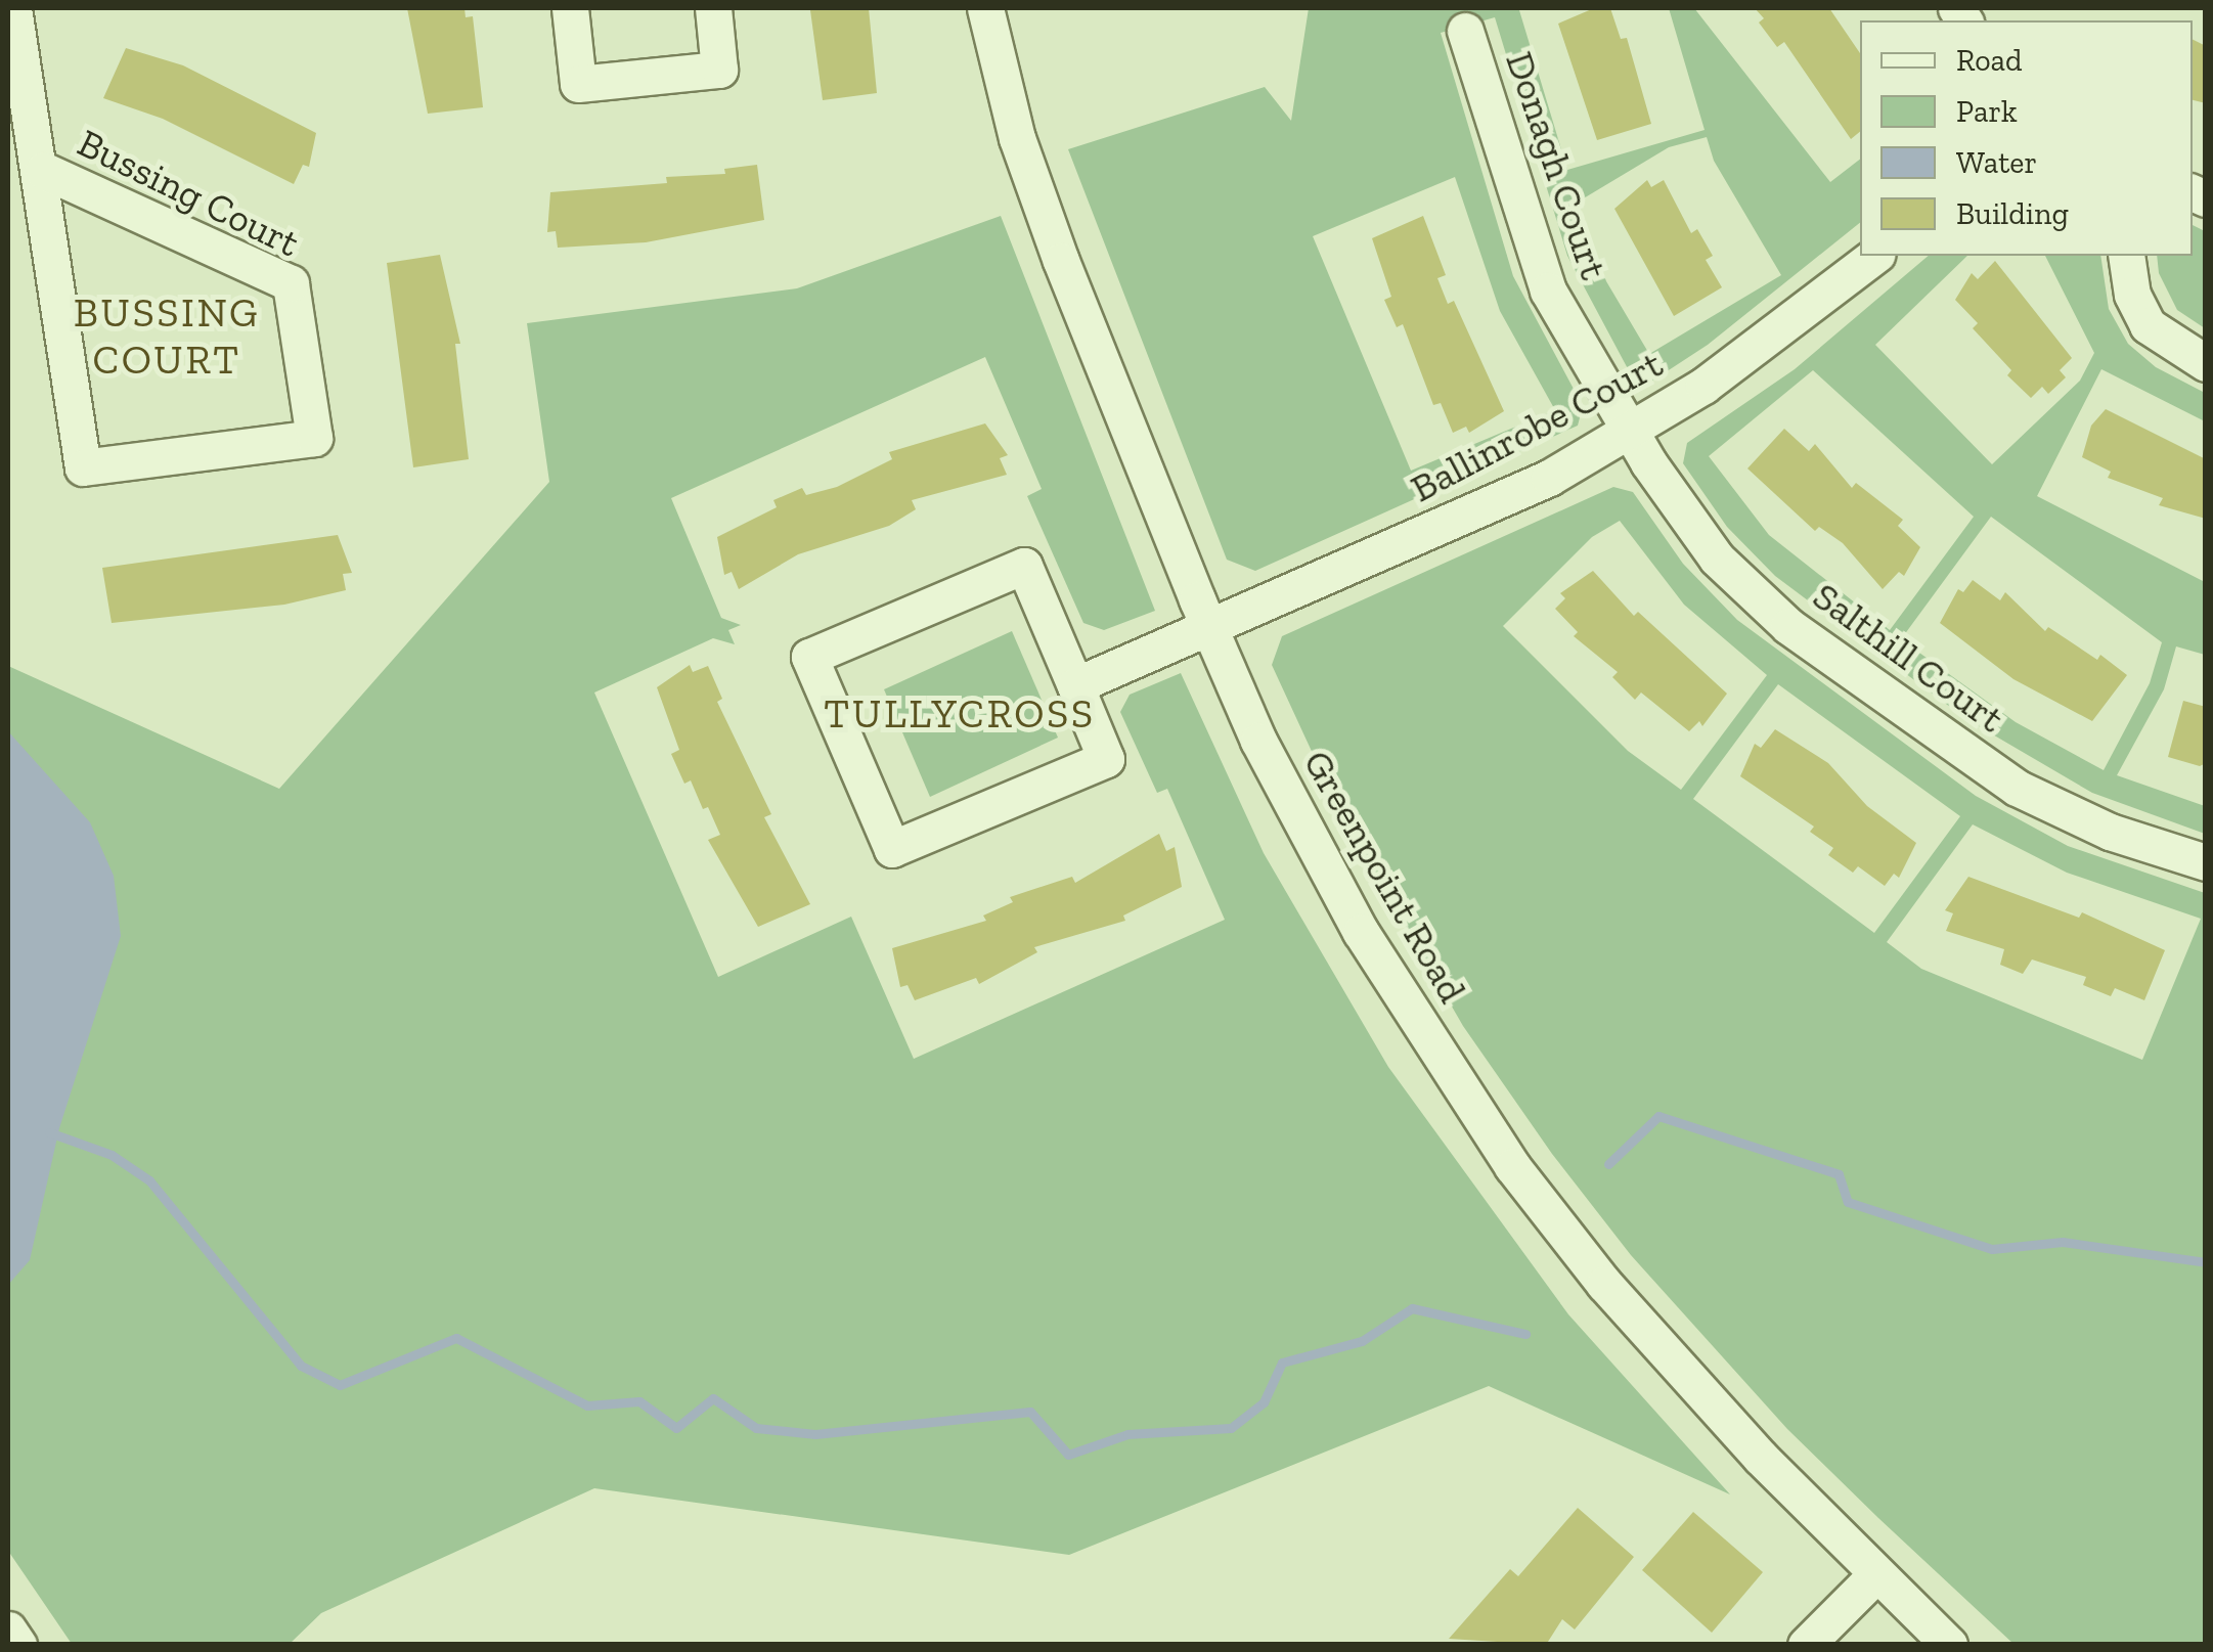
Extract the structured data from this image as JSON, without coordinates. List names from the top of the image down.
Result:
{
  "streets": {
    "street": [
      "Donagh Court",
      "Bussing Court",
      "Ballinrobe Court",
      "Salthill Court",
      "Greenpoint Road"
    ]
  },
  "crossings": [
    ["Donagh Court", "Ballinrobe Court"],
    ["Donagh Court", "Salthill Court"],
    ["Ballinrobe Court", "Salthill Court"],
    ["Ballinrobe Court", "Greenpoint Road"]
  ],
  "districts": ["BUSSING COURT", "TULLYCROSS"],
  "legend": [
    "Road",
    "Park",
    "Water",
    "Building"
  ]
}
